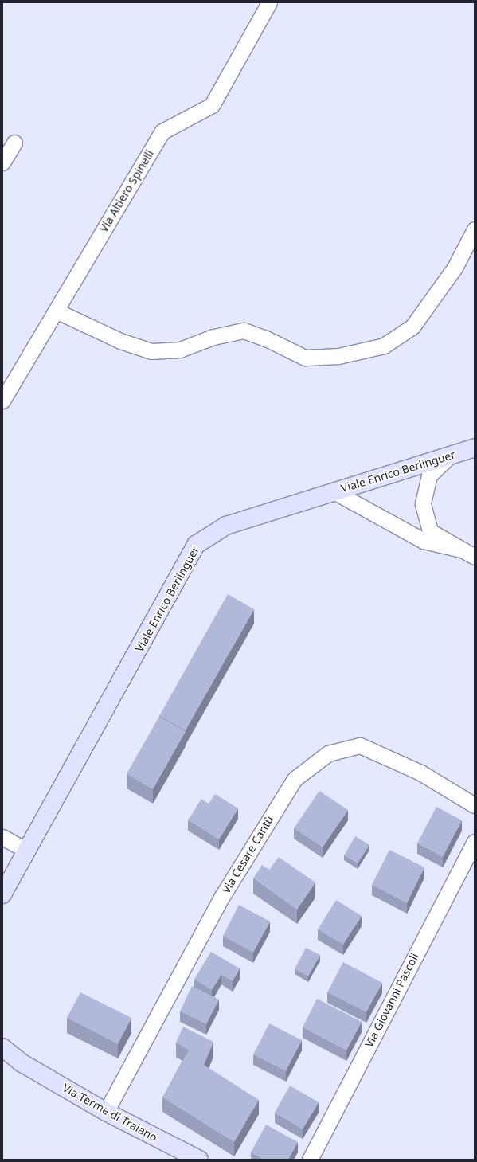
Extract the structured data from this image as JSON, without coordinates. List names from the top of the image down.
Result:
{
  "streets": {
    "street": [
      "Via Altiero Spinelli",
      "Viale Enrico Berlinguer",
      "Via Cesare Cantù",
      "Via Giovanni Pascoli",
      "Via Terme di Traiano"
    ]
  },
  "crossings": [
    ["Via Cesare Cantù", "Via Terme di Traiano"]
  ]
}
